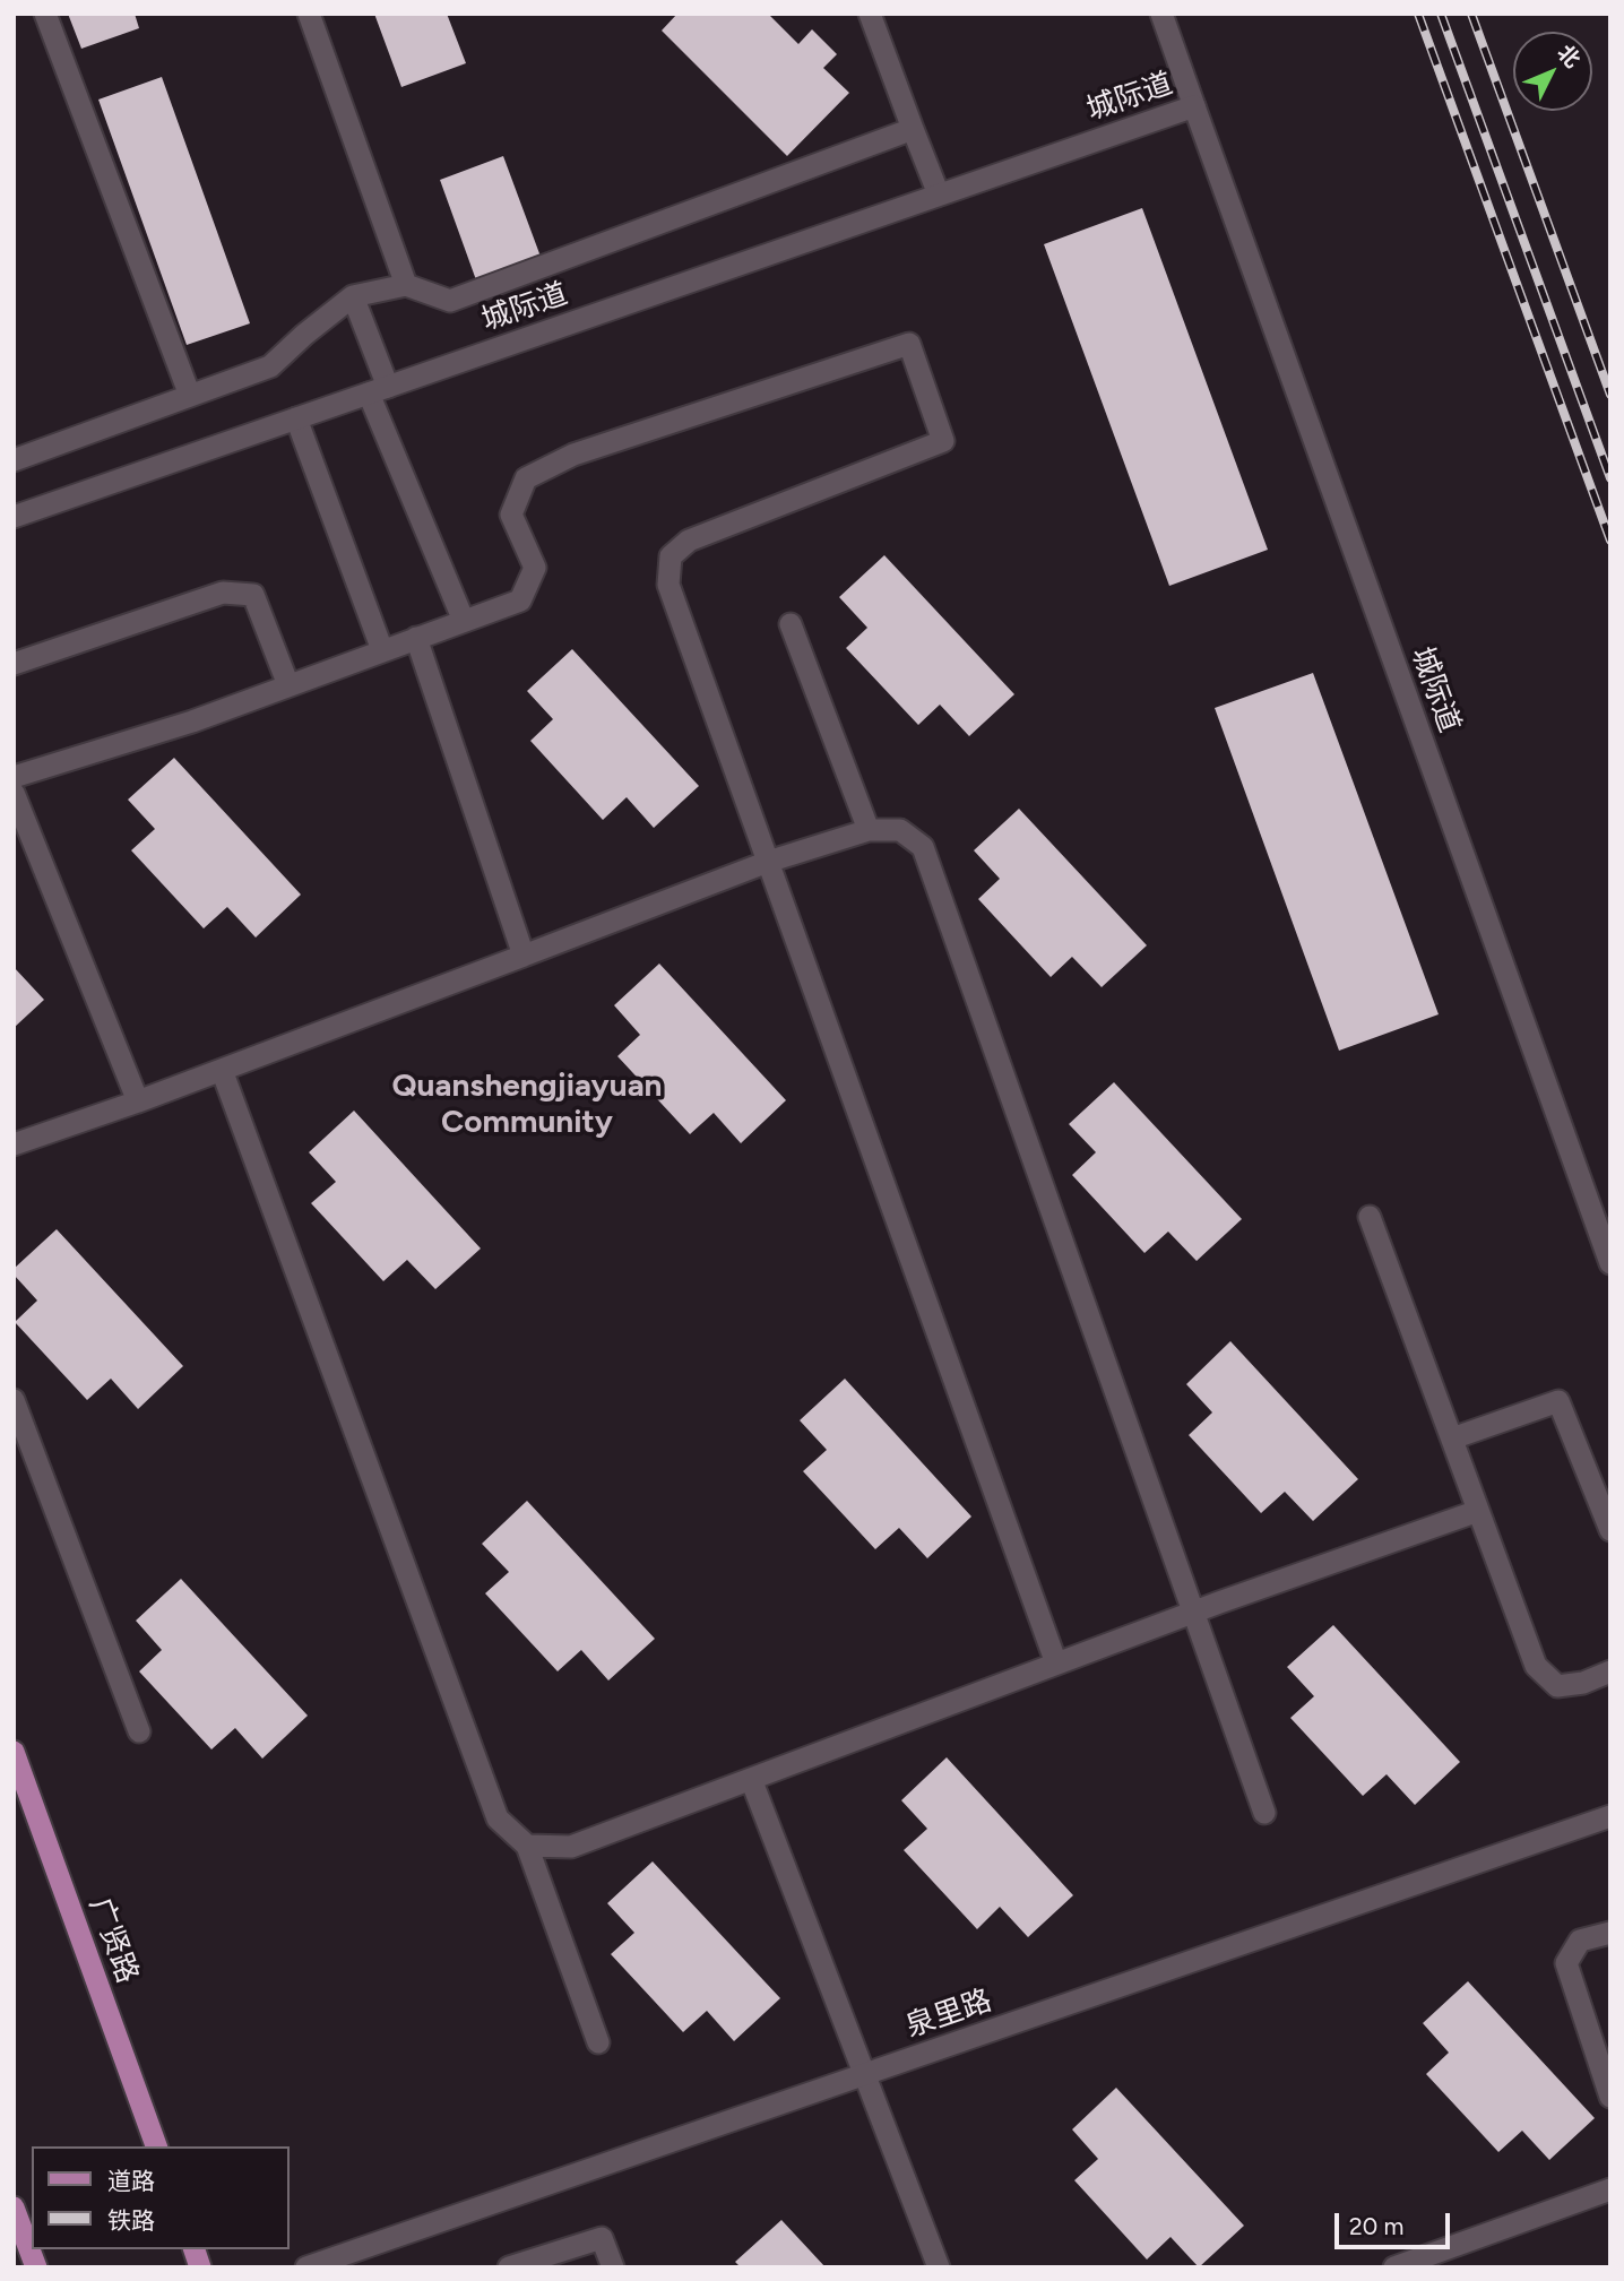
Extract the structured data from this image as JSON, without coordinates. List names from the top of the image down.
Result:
{
  "streets": {
    "main road": ["广贤路"],
    "street": ["城际道", "泉里路"]
  },
  "districts": ["Quanshengjiayuan Community"],
  "legend": ["道路", "铁路"],
  "scale_bar": "20 m",
  "north": "top right"
}
